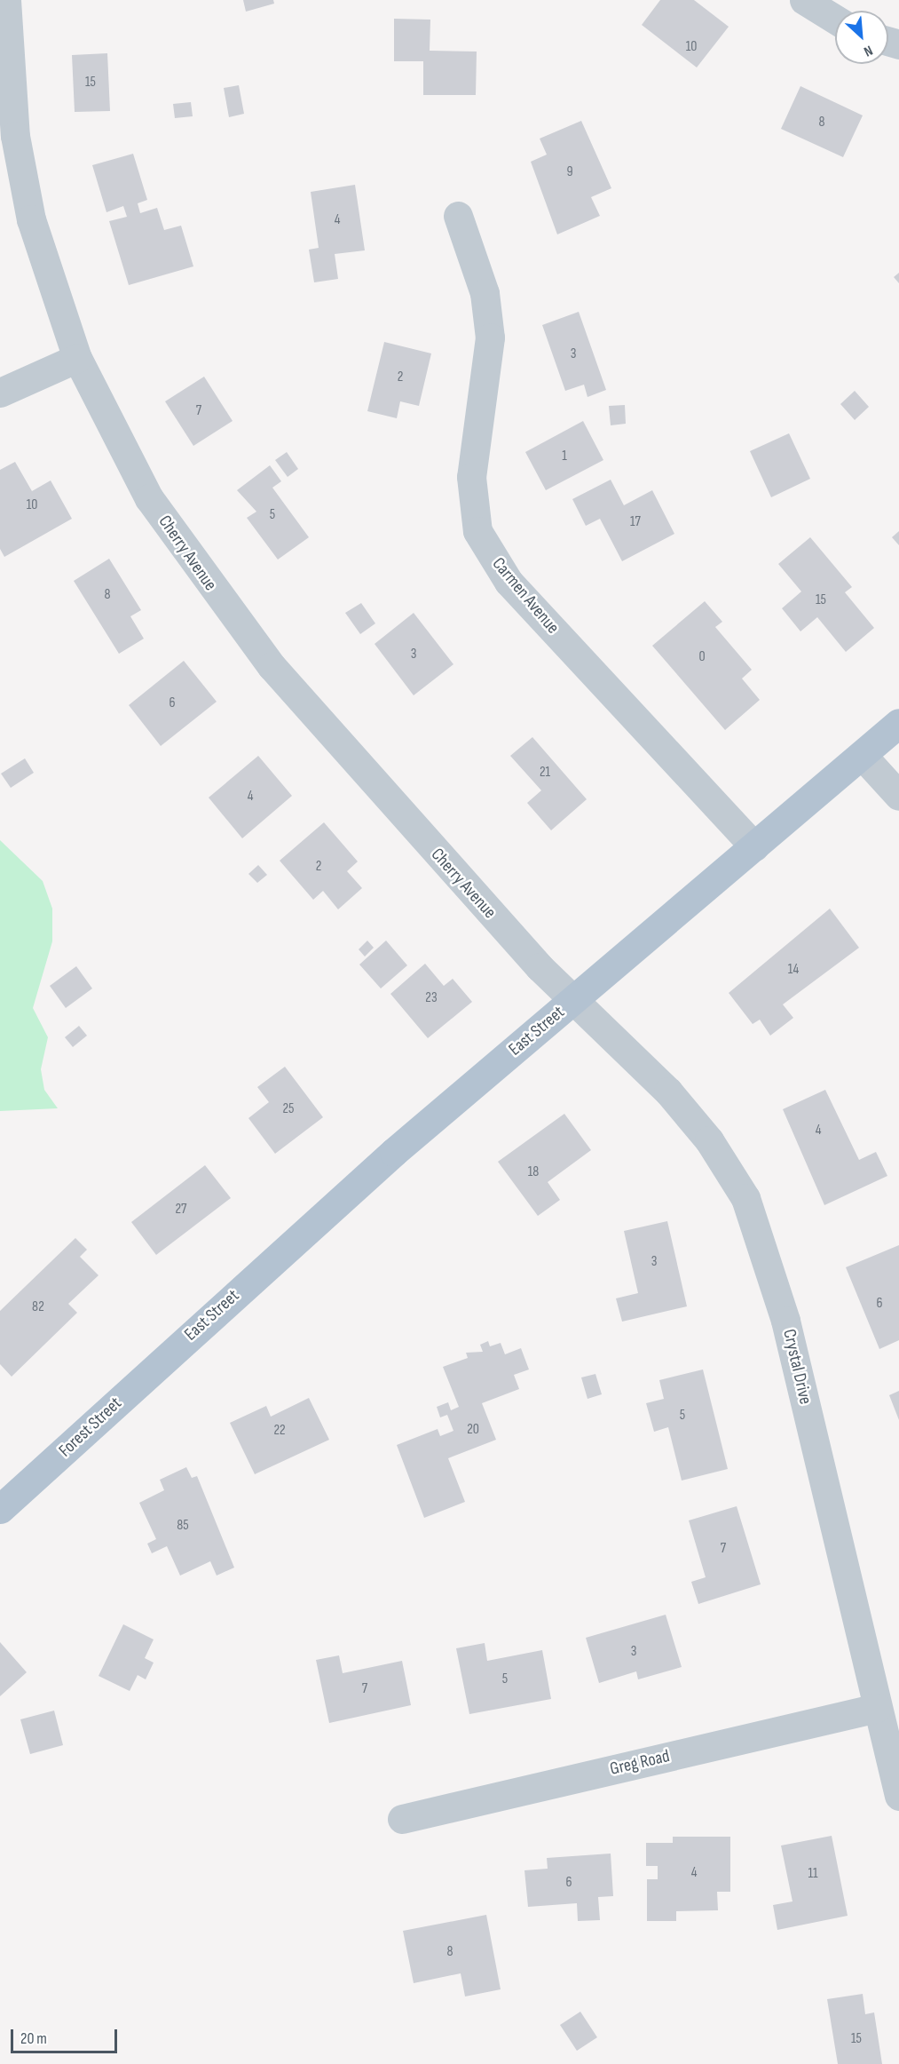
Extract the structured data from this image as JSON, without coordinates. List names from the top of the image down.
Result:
{
  "streets": {
    "main road": ["East Street", "Forest Street"],
    "street": [
      "Cherry Avenue",
      "Carmen Avenue",
      "Crystal Drive",
      "Greg Road"
    ]
  },
  "crossings": [
    ["Cherry Avenue", "East Street"],
    ["Cherry Avenue", "Crystal Drive"],
    ["Carmen Avenue", "East Street"],
    ["East Street", "Crystal Drive"],
    ["East Street", "Forest Street"],
    ["Crystal Drive", "Greg Road"]
  ],
  "house_numbers": [
    "10",
    "15",
    "8",
    "9",
    "4",
    "3",
    "2",
    "7",
    "1",
    "10",
    "5",
    "17",
    "8",
    "15",
    "3",
    "0",
    "6",
    "21",
    "4",
    "2",
    "14",
    "23",
    "25",
    "4",
    "18",
    "27",
    "3",
    "6",
    "82",
    "5",
    "20",
    "22",
    "85",
    "7",
    "3",
    "5",
    "7",
    "4",
    "11",
    "6",
    "8",
    "15"
  ],
  "scale_bar": "20 m",
  "north": "bottom right"
}
